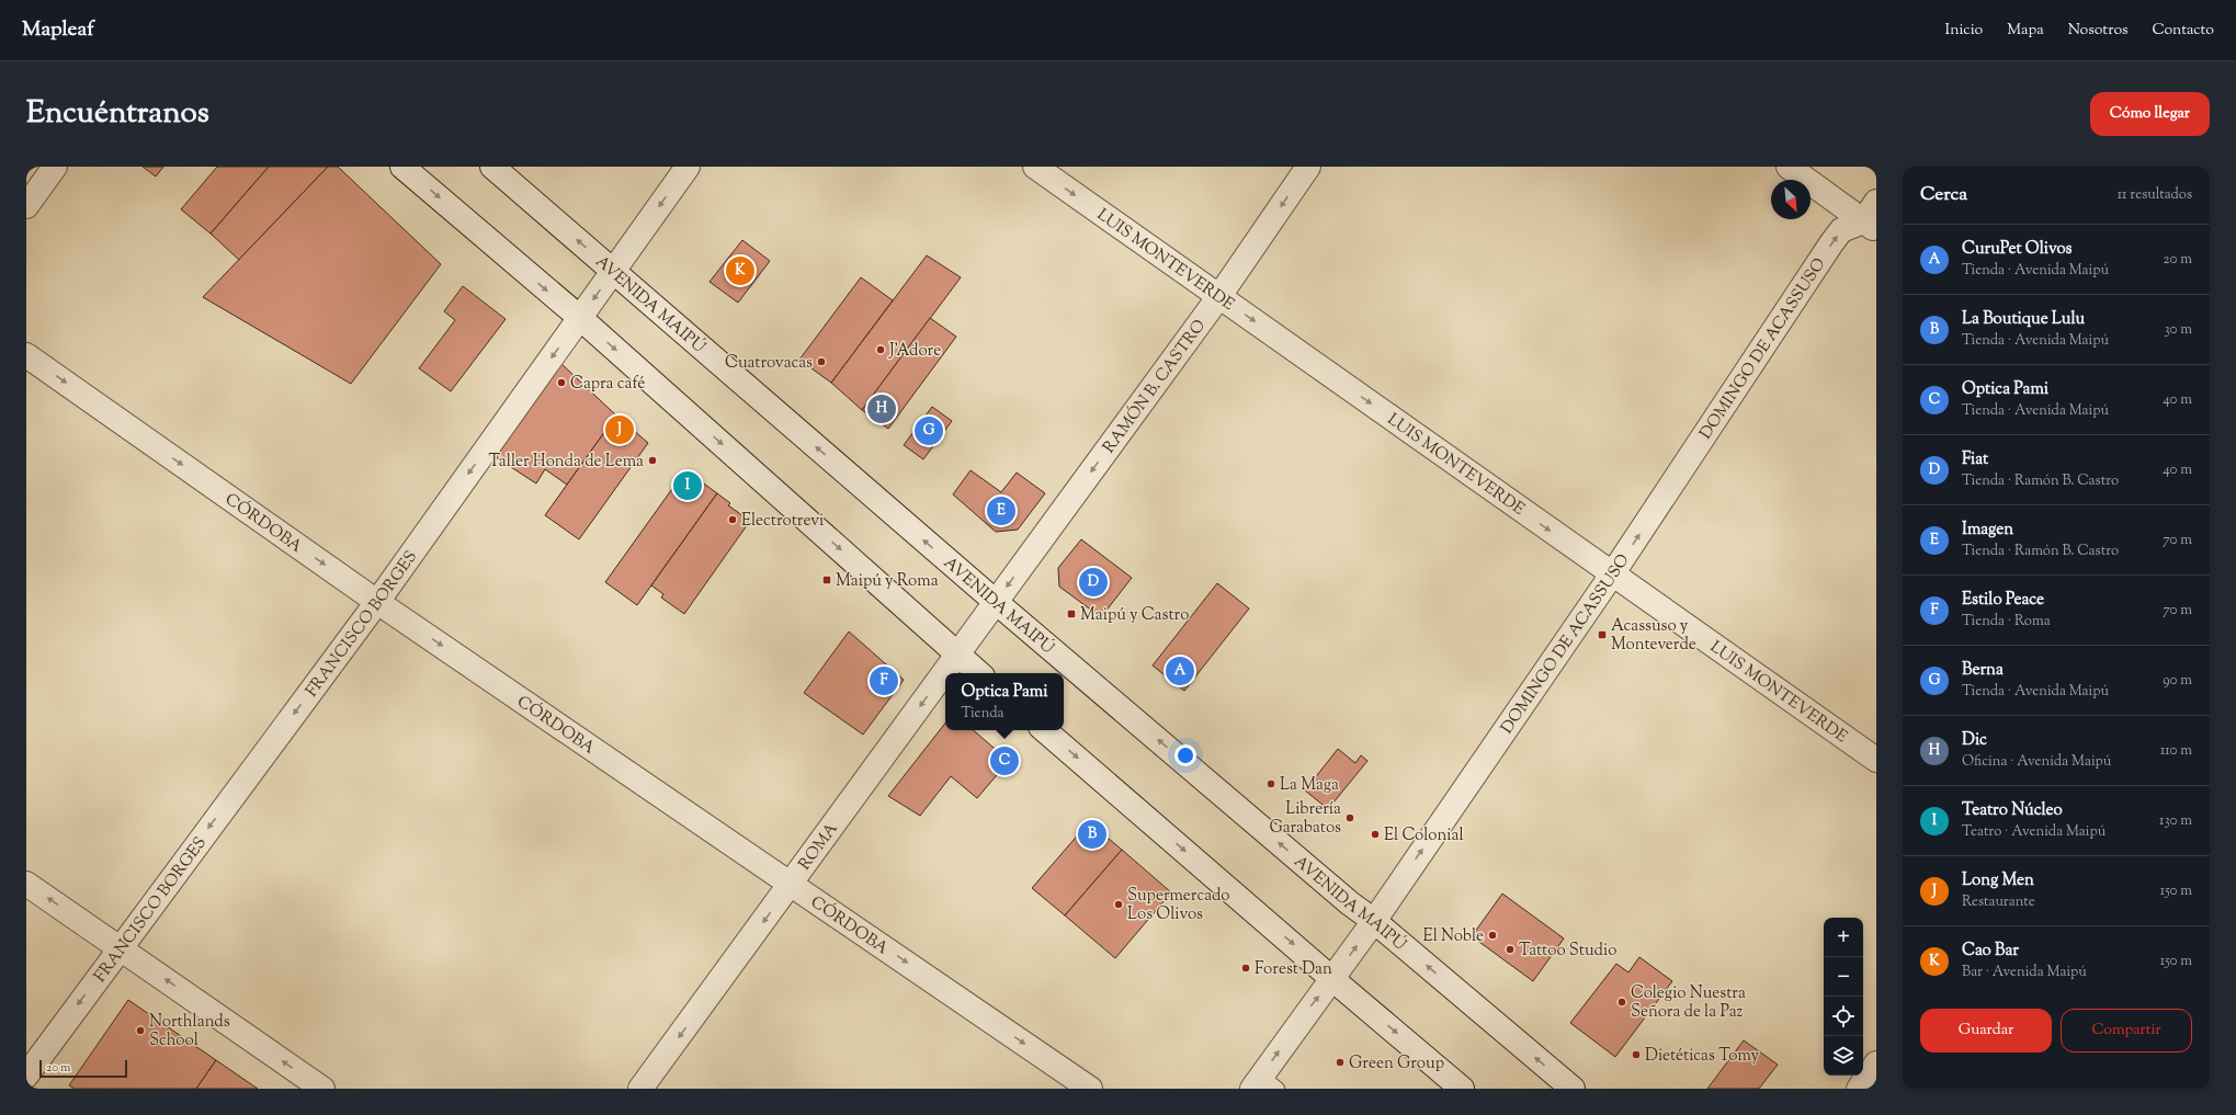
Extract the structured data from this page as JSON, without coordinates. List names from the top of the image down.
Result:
{
  "streets": {
    "street": [
      "LUIS MONTEVERDE",
      "AVENIDA MAIPÚ",
      "DOMINGO DE ACASSUSO",
      "RAMÓN B. CASTRO",
      "CÓRDOBA",
      "FRANCISCO BORGES",
      "ROMA"
    ]
  },
  "crossings": [
    ["LUIS MONTEVERDE", "DOMINGO DE ACASSUSO"],
    ["LUIS MONTEVERDE", "RAMÓN B. CASTRO"],
    ["AVENIDA MAIPÚ", "DOMINGO DE ACASSUSO"],
    ["AVENIDA MAIPÚ", "RAMÓN B. CASTRO"],
    ["AVENIDA MAIPÚ", "FRANCISCO BORGES"],
    ["AVENIDA MAIPÚ", "ROMA"],
    ["RAMÓN B. CASTRO", "ROMA"],
    ["CÓRDOBA", "FRANCISCO BORGES"],
    ["CÓRDOBA", "ROMA"]
  ],
  "one_way": [
    "LUIS MONTEVERDE",
    "DOMINGO DE ACASSUSO",
    "RAMÓN B. CASTRO",
    "CÓRDOBA",
    "FRANCISCO BORGES",
    "ROMA"
  ],
  "places": {
    "other": [
      "J'Adore",
      "Cuatrovacas",
      "Capra café",
      "Taller Honda de Lema",
      "Electrotrevi",
      "La Maga",
      "Librería Garabatos",
      "El Colonial",
      "Supermercado Los Olivos",
      "El Noble",
      "Tattoo Studio",
      "Forest Dan",
      "Colegio Nuestra Señora de la Paz",
      "Northlands School",
      "Dietéticas Tomy",
      "Green Group"
    ],
    "transit": ["Maipú y Roma", "Maipú y Castro", "Acassuso y Monteverde"]
  },
  "scale_bar": "20 m",
  "north": "bottom right",
  "page": {
    "header": "Mapleaf",
    "nav": [
      "Inicio",
      "Mapa",
      "Nosotros",
      "Contacto"
    ],
    "title": "Encuéntranos",
    "buttons": [
      "Cómo llegar",
      ["Guardar", "Compartir"]
    ],
    "heading": ["Cerca", "11 resultados"],
    "list": [
      {
        "mark": "A",
        "name": "CuruPet Olivos",
        "note": "Tienda · Avenida Maipú",
        "value": "20 m"
      },
      {
        "mark": "B",
        "name": "La Boutique Lulu",
        "note": "Tienda · Avenida Maipú",
        "value": "30 m"
      },
      {
        "mark": "C",
        "name": "Optica Pami",
        "note": "Tienda · Avenida Maipú",
        "value": "40 m"
      },
      {
        "mark": "D",
        "name": "Fiat",
        "note": "Tienda · Ramón B. Castro",
        "value": "40 m"
      },
      {
        "mark": "E",
        "name": "Imagen",
        "note": "Tienda · Ramón B. Castro",
        "value": "70 m"
      },
      {
        "mark": "F",
        "name": "Estilo Peace",
        "note": "Tienda · Roma",
        "value": "70 m"
      },
      {
        "mark": "G",
        "name": "Berna",
        "note": "Tienda · Avenida Maipú",
        "value": "90 m"
      },
      {
        "mark": "H",
        "name": "Dic",
        "note": "Oficina · Avenida Maipú",
        "value": "110 m"
      },
      {
        "mark": "I",
        "name": "Teatro Núcleo",
        "note": "Teatro · Avenida Maipú",
        "value": "130 m"
      },
      {
        "mark": "J",
        "name": "Long Men",
        "note": "Restaurante",
        "value": "150 m"
      },
      {
        "mark": "K",
        "name": "Cao Bar",
        "note": "Bar · Avenida Maipú",
        "value": "150 m"
      }
    ],
    "pins": [
      "K",
      "H",
      "J",
      "G",
      "I",
      "E",
      "D",
      "A",
      "F",
      "C",
      "B"
    ],
    "popup": ["Optica Pami", "Tienda"],
    "map_buttons": ["+", "−"],
    "scale": "20 m"
  }
}
